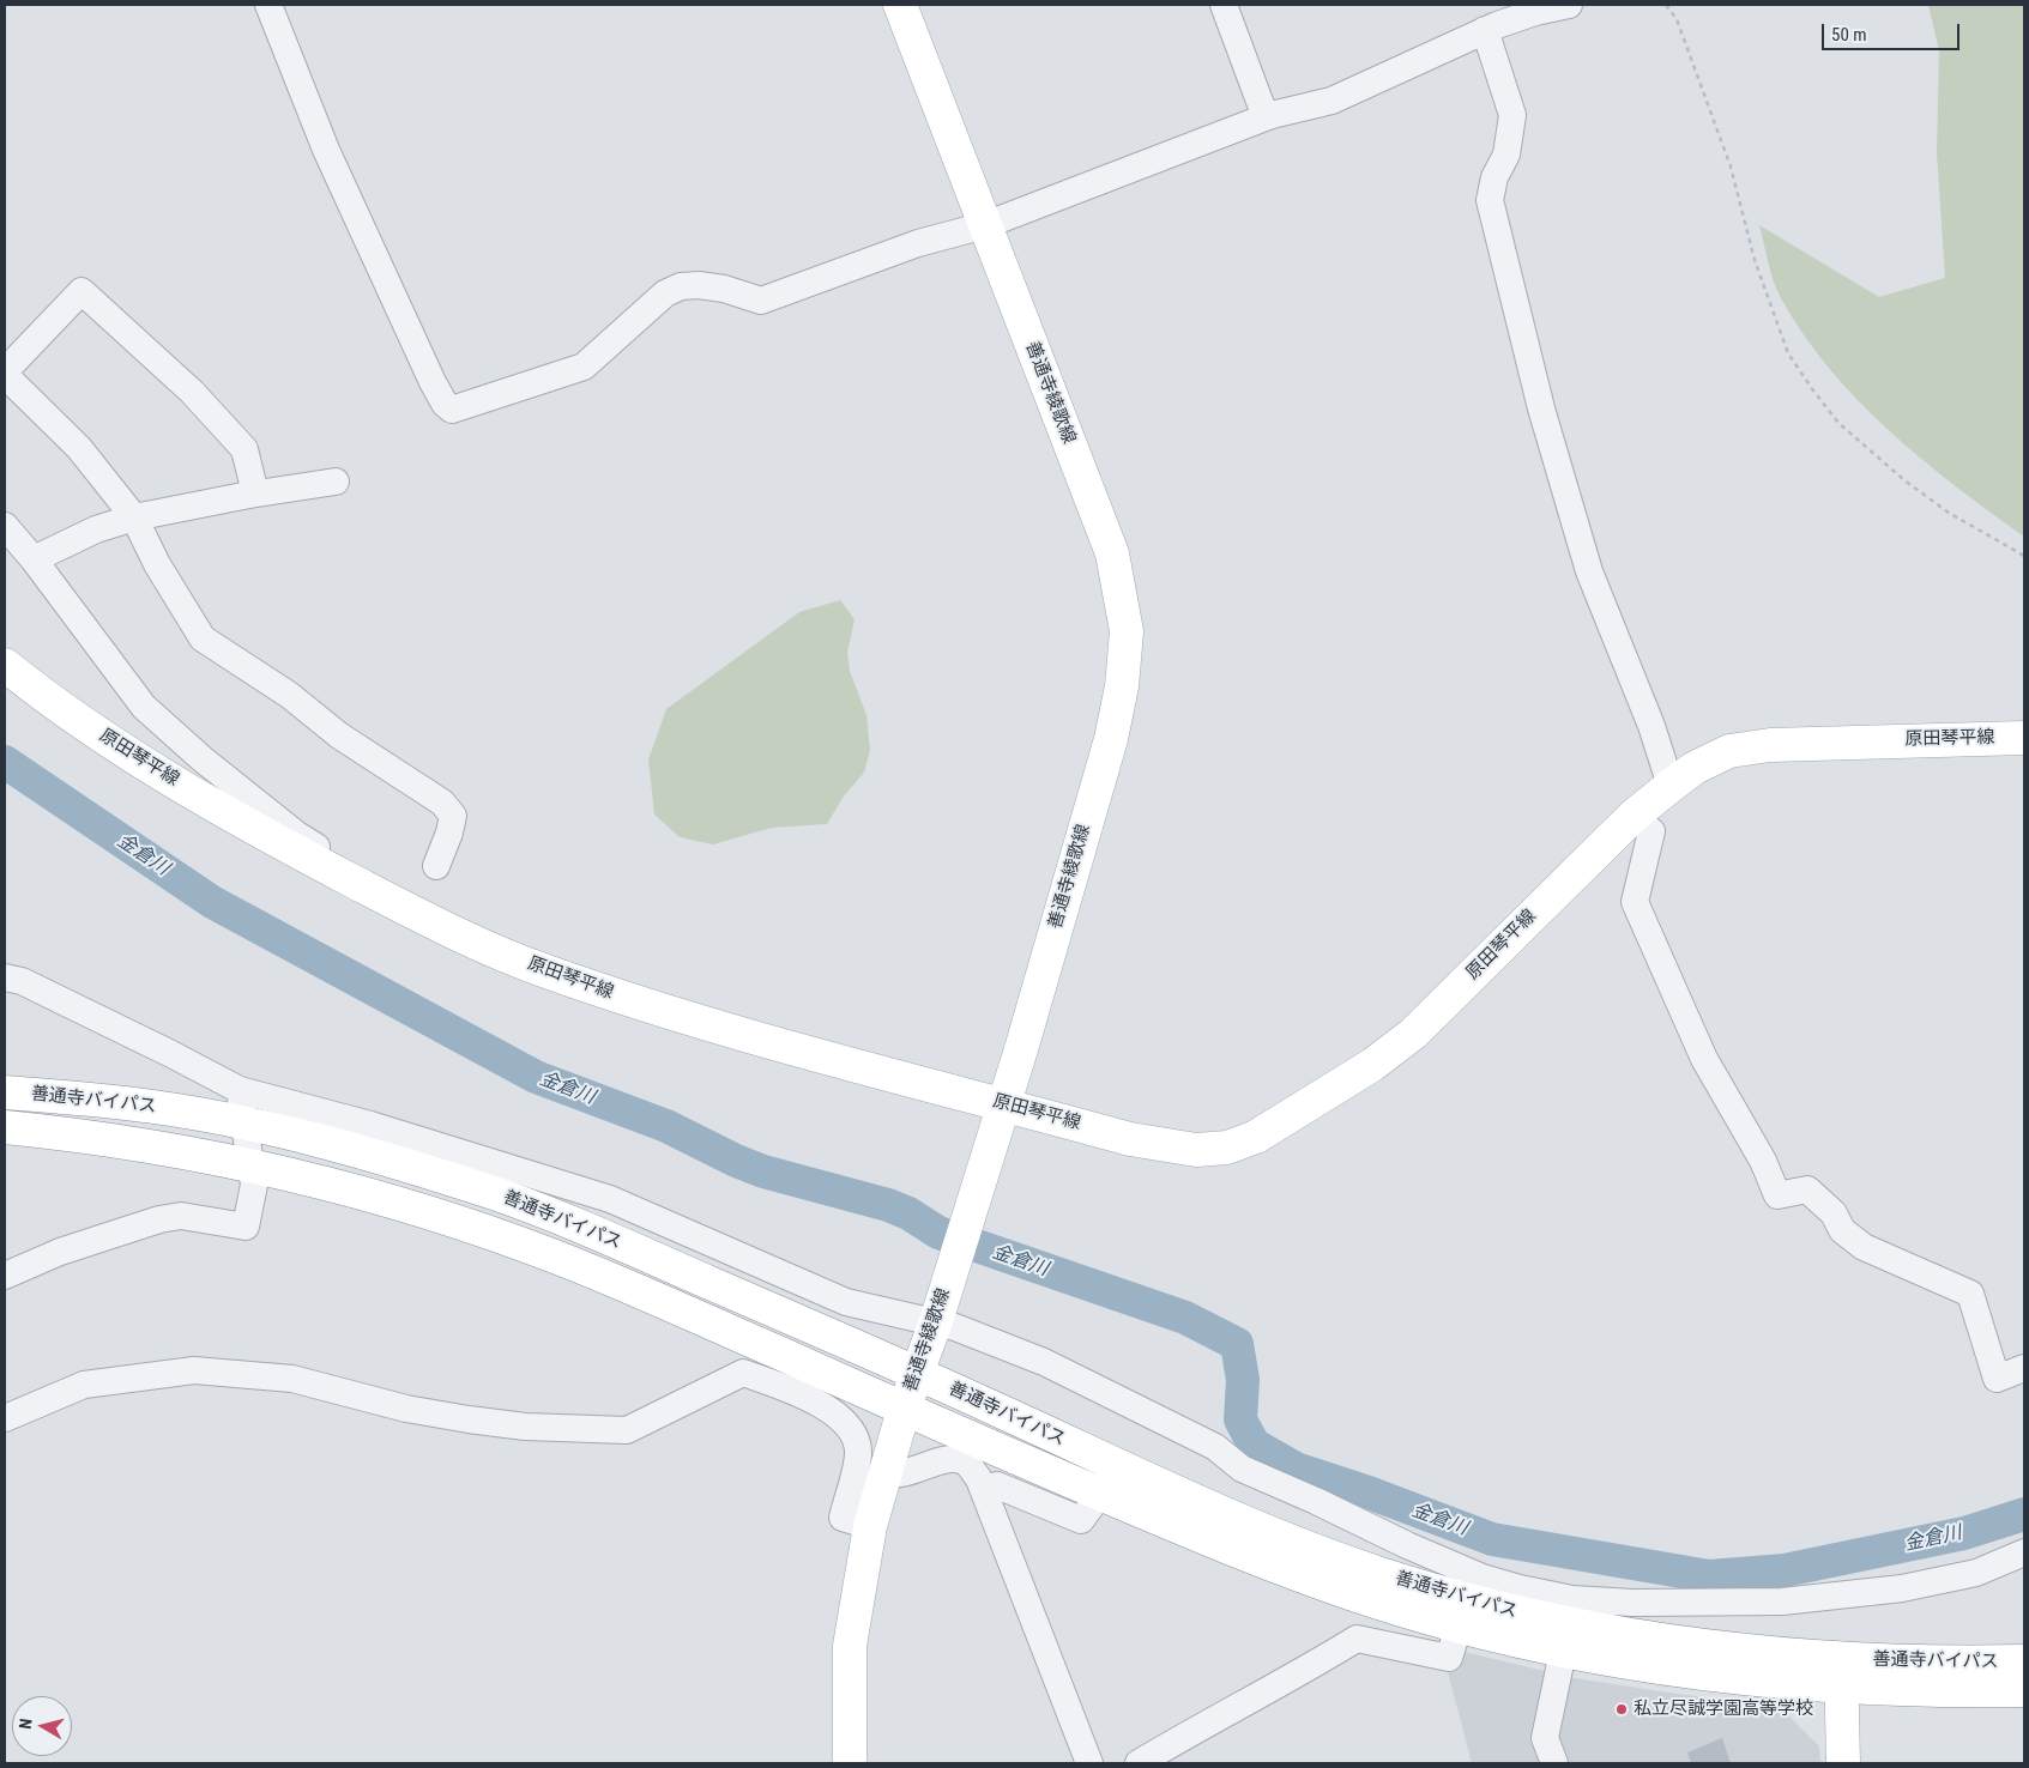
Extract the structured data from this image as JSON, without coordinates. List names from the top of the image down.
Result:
{
  "streets": {
    "main road": ["善通寺綾歌線", "原田琴平線", "善通寺バイパス"]
  },
  "crossings": [
    ["善通寺綾歌線", "原田琴平線"],
    ["善通寺綾歌線", "善通寺バイパス"]
  ],
  "water": ["金倉川"],
  "places": ["私立尽誠学園高等学校"],
  "scale_bar": "50 m",
  "north": "left"
}
